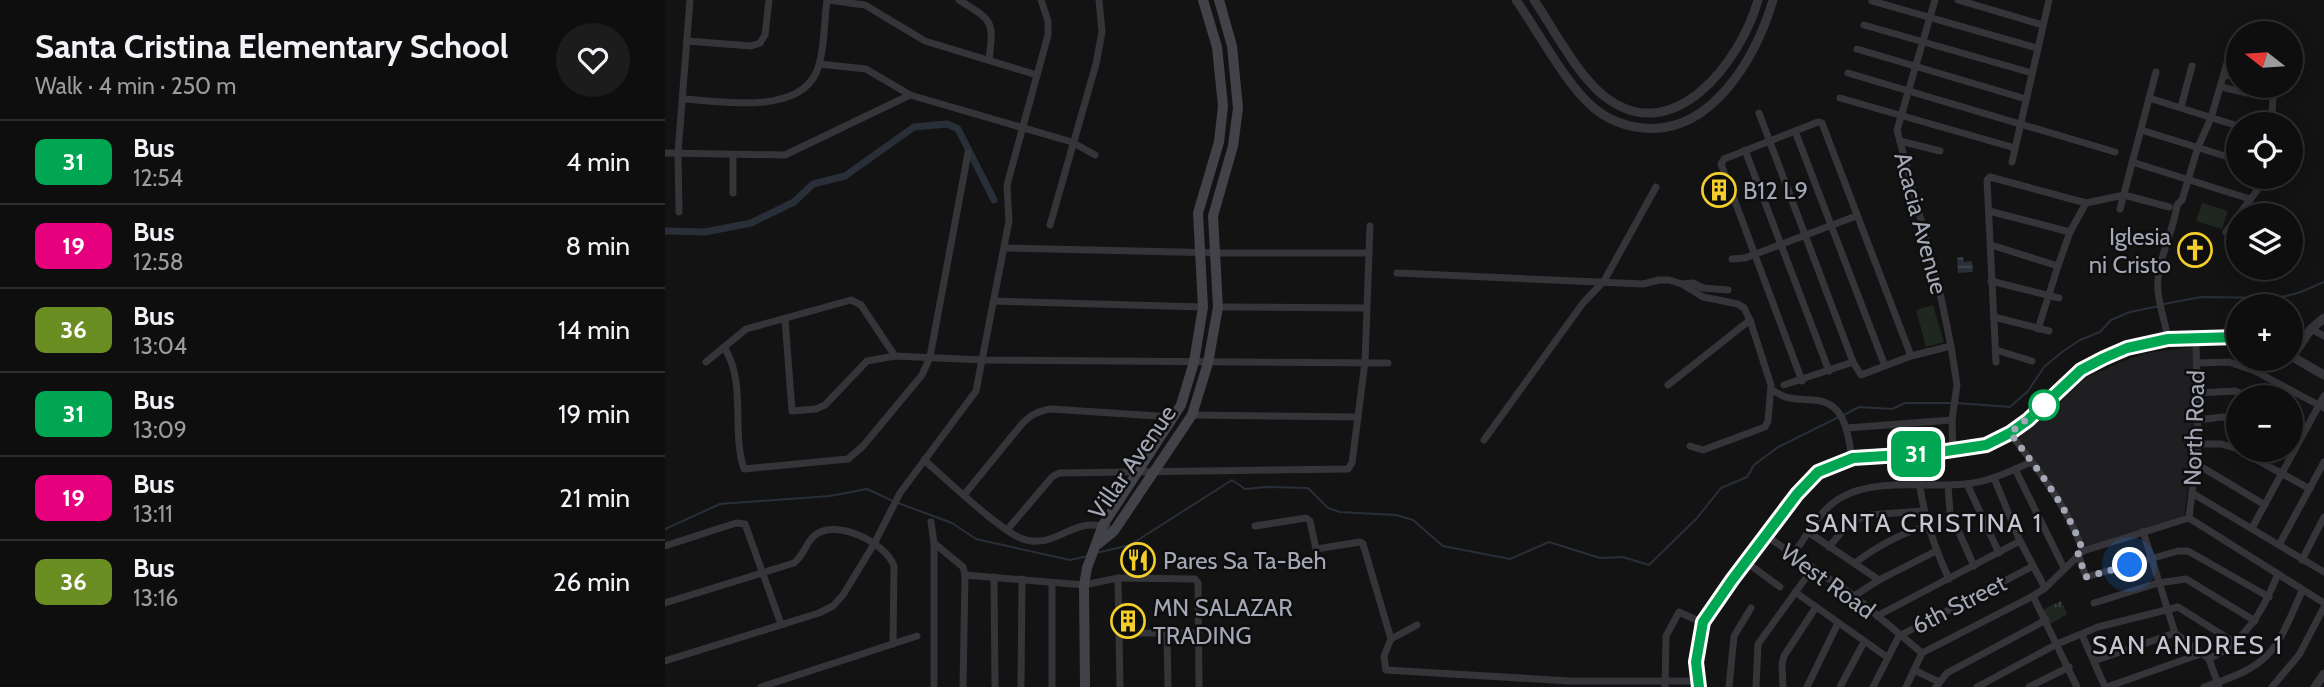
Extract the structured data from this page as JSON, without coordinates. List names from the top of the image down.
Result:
{
  "streets": {
    "main road": ["Villar Avenue"],
    "street": [
      "Acacia Avenue",
      "North Road",
      "West Road",
      "6th Street"
    ]
  },
  "crossings": [
    ["West Road", "6th Street"]
  ],
  "districts": ["SANTA CRISTINA 1", "SAN ANDRES 1"],
  "places": {
    "building": ["B12 L9", "MN SALAZAR TRADING"],
    "church": ["Iglesia ni Cristo"],
    "restaurant": ["Pares Sa Ta-Beh"]
  },
  "lines": ["bus line 31"],
  "north": "left",
  "page": {
    "heading": ["Santa Cristina Elementary School", "Walk · 4 min · 250 m"],
    "on_map": "31",
    "map_buttons": ["+", "−"],
    "list": [
      {
        "mark": "31",
        "name": "Bus",
        "note": "12:54",
        "value": "4 min"
      },
      {
        "mark": "19",
        "name": "Bus",
        "note": "12:58",
        "value": "8 min"
      },
      {
        "mark": "36",
        "name": "Bus",
        "note": "13:04",
        "value": "14 min"
      },
      {
        "mark": "31",
        "name": "Bus",
        "note": "13:09",
        "value": "19 min"
      },
      {
        "mark": "19",
        "name": "Bus",
        "note": "13:11",
        "value": "21 min"
      },
      {
        "mark": "36",
        "name": "Bus",
        "note": "13:16",
        "value": "26 min"
      }
    ]
  }
}
